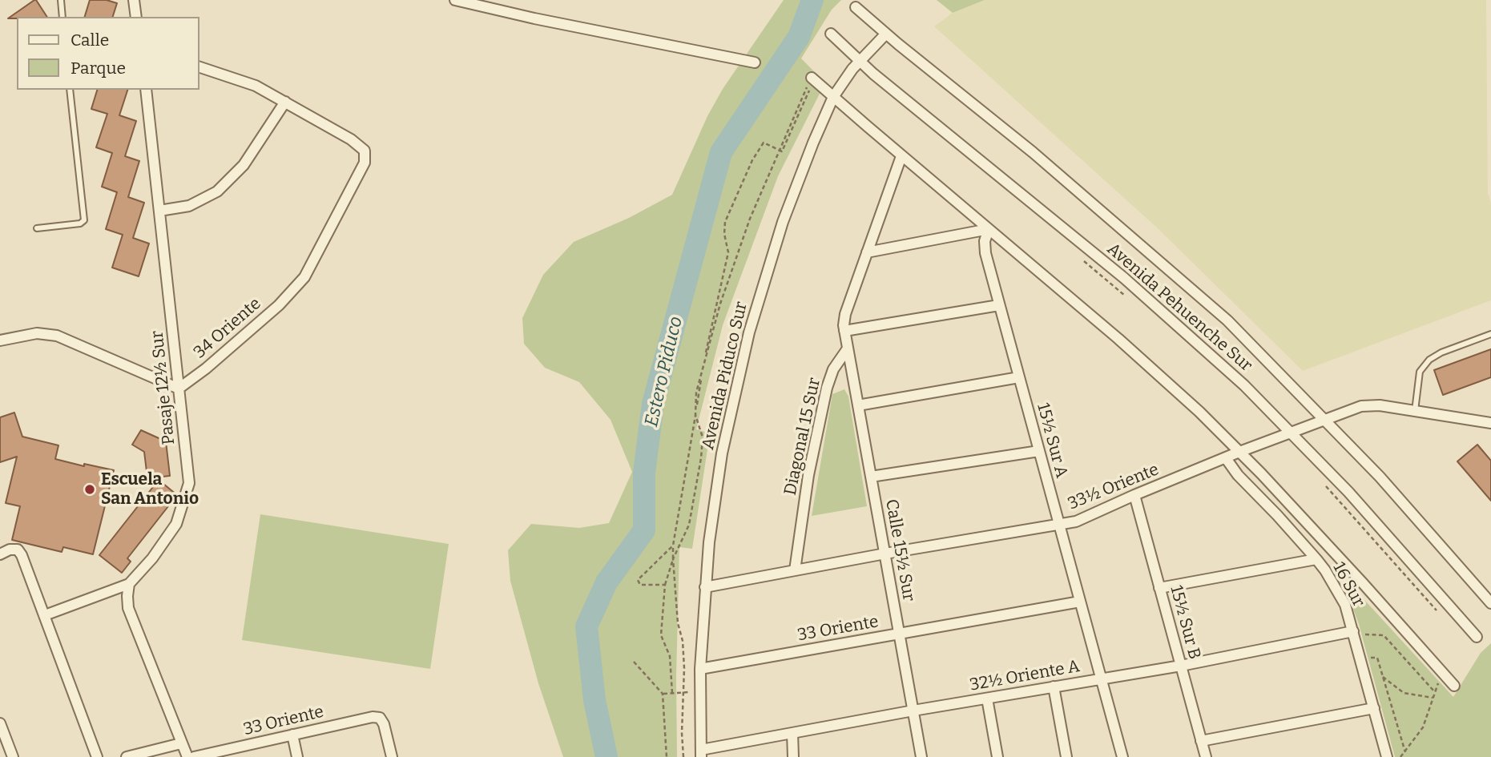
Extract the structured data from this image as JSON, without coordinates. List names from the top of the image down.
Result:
{
  "streets": {
    "street": [
      "Avenida Pehuenche Sur",
      "34 Oriente",
      "Avenida Piduco Sur",
      "Pasaje 12½ Sur",
      "Diagonal 15 Sur",
      "15½ Sur A",
      "33½ Oriente",
      "Calle 15½ Sur",
      "16 Sur",
      "15½ Sur B",
      "33 Oriente",
      "32½ Oriente A"
    ]
  },
  "crossings": [
    ["Avenida Pehuenche Sur", "Avenida Piduco Sur"],
    ["Avenida Pehuenche Sur", "33½ Oriente"],
    ["34 Oriente", "Pasaje 12½ Sur"],
    ["Avenida Piduco Sur", "33½ Oriente"],
    ["Avenida Piduco Sur", "33 Oriente"],
    ["Avenida Piduco Sur", "32½ Oriente A"],
    ["Diagonal 15 Sur", "33½ Oriente"],
    ["Diagonal 15 Sur", "Calle 15½ Sur"],
    ["15½ Sur A", "33½ Oriente"],
    ["15½ Sur A", "33 Oriente"],
    ["15½ Sur A", "32½ Oriente A"],
    ["33½ Oriente", "Calle 15½ Sur"],
    ["33½ Oriente", "16 Sur"],
    ["33½ Oriente", "15½ Sur B"],
    ["Calle 15½ Sur", "33 Oriente"],
    ["Calle 15½ Sur", "32½ Oriente A"],
    ["16 Sur", "32½ Oriente A"],
    ["15½ Sur B", "32½ Oriente A"]
  ],
  "water": ["Estero Piduco"],
  "places": ["Escuela San Antonio"],
  "legend": ["Calle", "Parque"]
}
